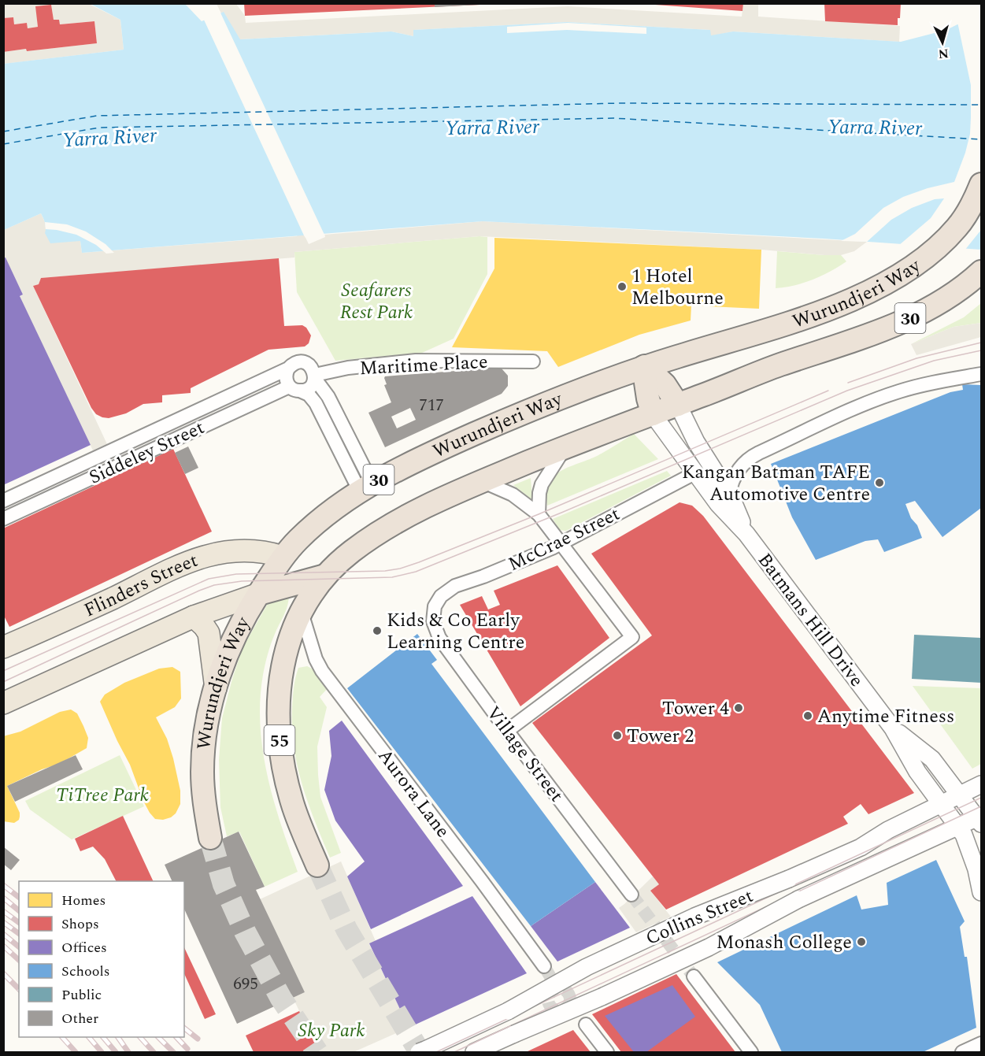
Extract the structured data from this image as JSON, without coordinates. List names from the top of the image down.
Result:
{
  "streets": {
    "highway": ["Wurundjeri Way", "30", "55"],
    "main road": ["Flinders Street"],
    "street": [
      "Maritime Place",
      "Siddeley Street",
      "McCrae Street",
      "Batmans Hill Drive",
      "Village Street",
      "Aurora Lane",
      "Collins Street"
    ]
  },
  "crossings": [
    ["Wurundjeri Way", "30"],
    ["Wurundjeri Way", "Flinders Street"],
    ["Wurundjeri Way", "Batmans Hill Drive"],
    ["Wurundjeri Way", "Aurora Lane"],
    ["Maritime Place", "Siddeley Street"],
    ["McCrae Street", "Batmans Hill Drive"],
    ["McCrae Street", "Village Street"],
    ["Batmans Hill Drive", "Collins Street"]
  ],
  "water": ["Yarra River"],
  "parks": ["Seafarers Rest Park", "TiTree Park", "Sky Park"],
  "places": [
    "1 Hotel Melbourne",
    "Kangan Batman TAFE Automotive Centre",
    "Kids & Co Early Learning Centre",
    "Tower 4",
    "Anytime Fitness",
    "Tower 2",
    "Monash College"
  ],
  "house_numbers": ["717", "695"],
  "legend": [
    "Homes",
    "Shops",
    "Offices",
    "Schools",
    "Public",
    "Other"
  ],
  "north": "bottom"
}
